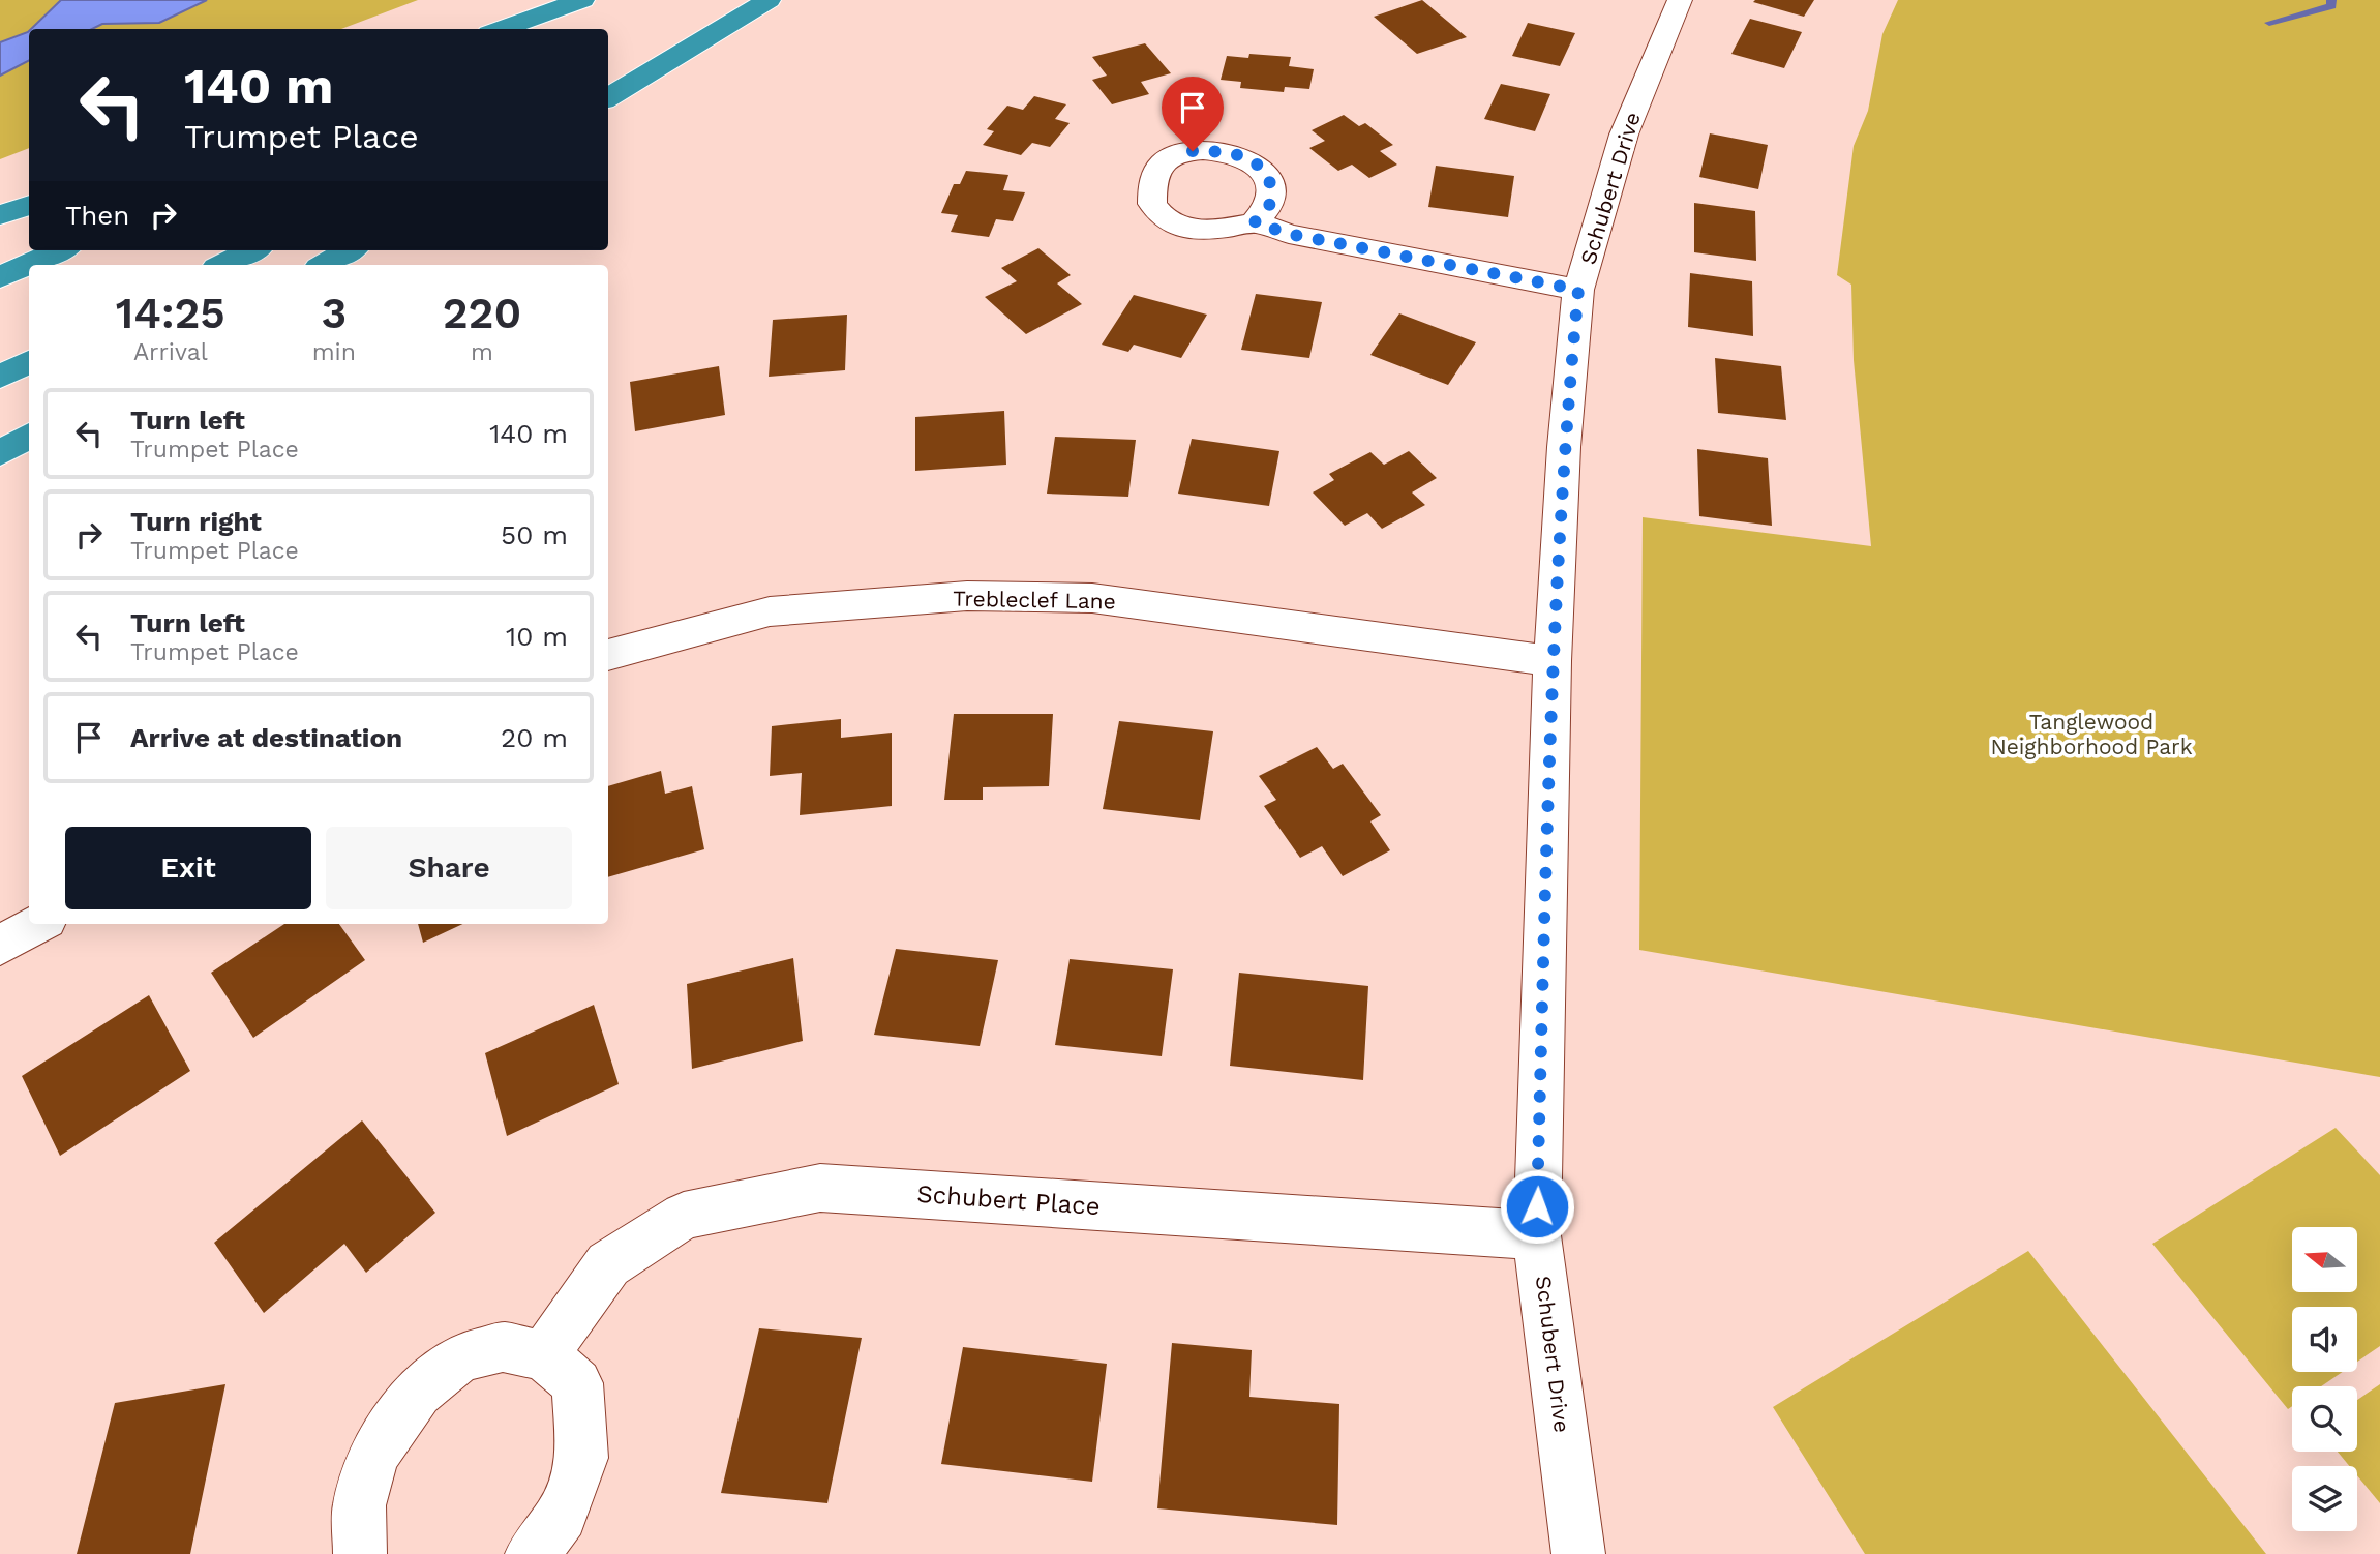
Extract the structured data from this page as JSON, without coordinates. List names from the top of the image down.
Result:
{
  "streets": {
    "street": ["Schubert Drive", "Trebleclef Lane", "Schubert Place"]
  },
  "crossings": [
    ["Schubert Drive", "Trebleclef Lane"],
    ["Schubert Drive", "Schubert Place"]
  ],
  "parks": ["Tanglewood Neighborhood Park"],
  "north": "left",
  "page": {
    "turn": ["140 m", "Trumpet Place"],
    "then": "Then",
    "eta": [
      "14:25",
      "Arrival",
      "3",
      "min",
      "220",
      "m"
    ],
    "list": [
      {
        "name": "Turn left",
        "note": "Trumpet Place",
        "value": "140 m"
      },
      {
        "name": "Turn right",
        "note": "Trumpet Place",
        "value": "50 m"
      },
      {
        "name": "Turn left",
        "note": "Trumpet Place",
        "value": "10 m"
      },
      {
        "name": "Arrive at destination",
        "value": "20 m"
      }
    ],
    "buttons": ["Exit", "Share"]
  }
}
